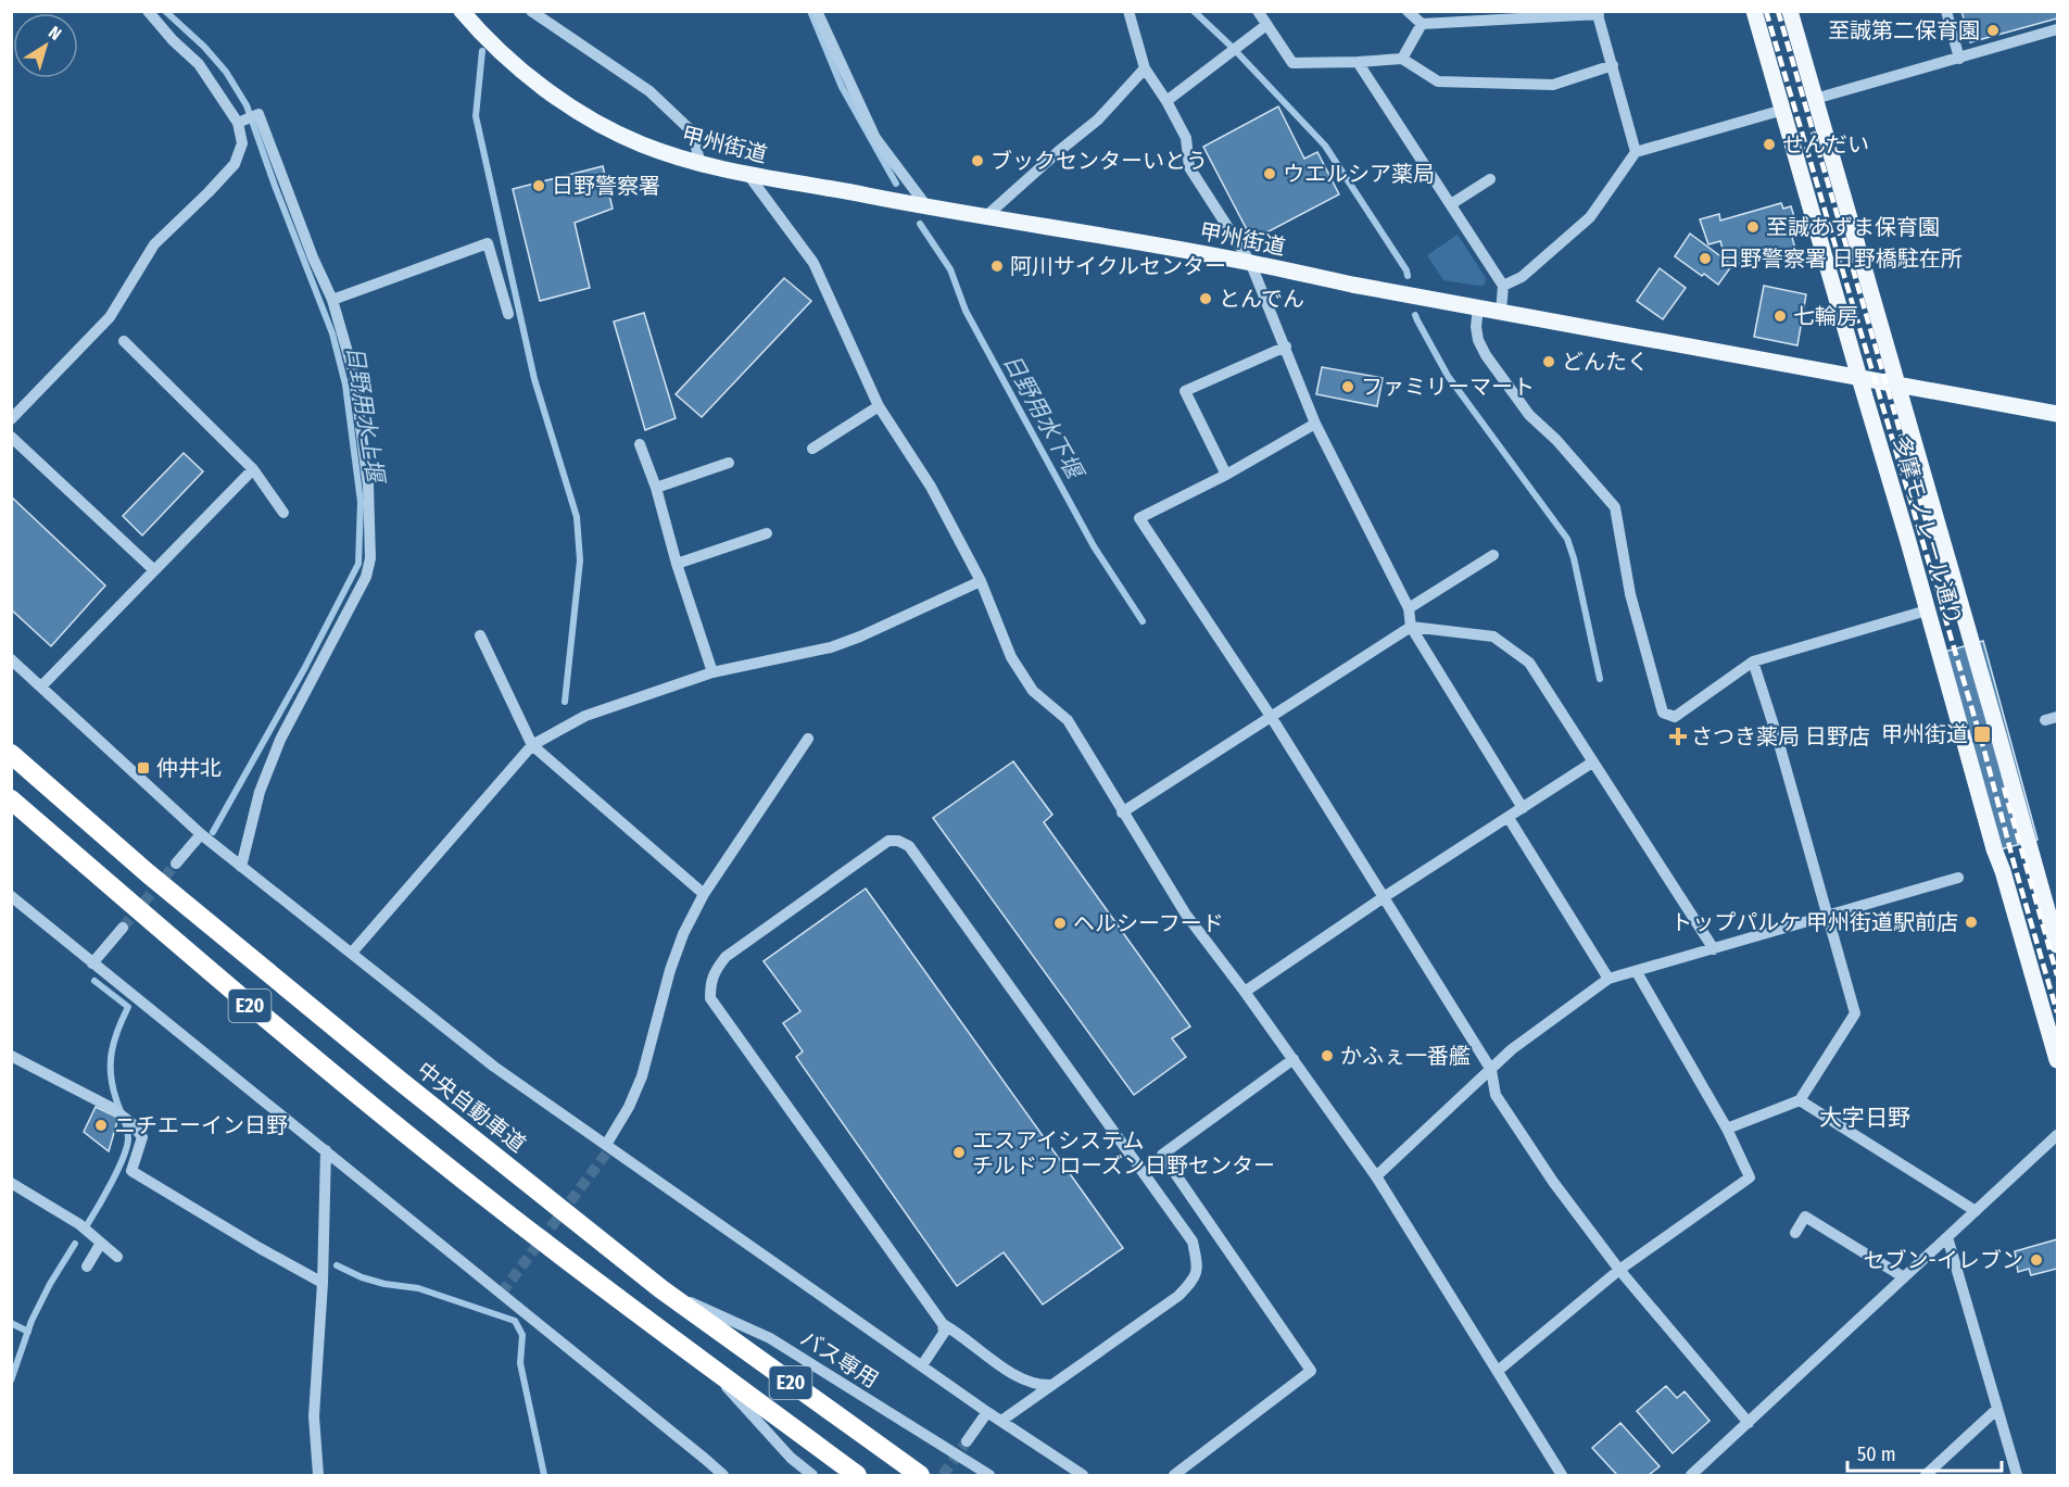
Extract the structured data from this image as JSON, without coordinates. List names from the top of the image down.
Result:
{
  "streets": {
    "highway": ["E20", "中央自動車道"],
    "main road": ["甲州街道", "多摩モノレール通り"],
    "street": ["バス専用"]
  },
  "crossings": [
    ["甲州街道", "多摩モノレール通り"],
    ["中央自動車道", "バス専用"]
  ],
  "districts": ["大字日野"],
  "water": ["日野用水上堰", "日野用水下堰"],
  "places": {
    "other": [
      "至誠第二保育園",
      "せんだい",
      "ブックセンターいとう",
      "ウエルシア薬局",
      "日野警察署",
      "至誠あずま保育園",
      "日野警察署 日野橋駐在所",
      "阿川サイクルセンター",
      "とんでん",
      "七輪房",
      "どんたく",
      "ファミリーマート",
      "トップパルケ 甲州街道駅前店",
      "ヘルシーフード",
      "かふぇ一番艦",
      "ニチエーイン日野",
      "エスアイシステム チルドフローズン日野センター",
      "セブン-イレブン"
    ],
    "transit": ["甲州街道", "仲井北"],
    "health": ["さつき薬局 日野店"]
  },
  "scale_bar": "50 m",
  "north": "top right"
}
